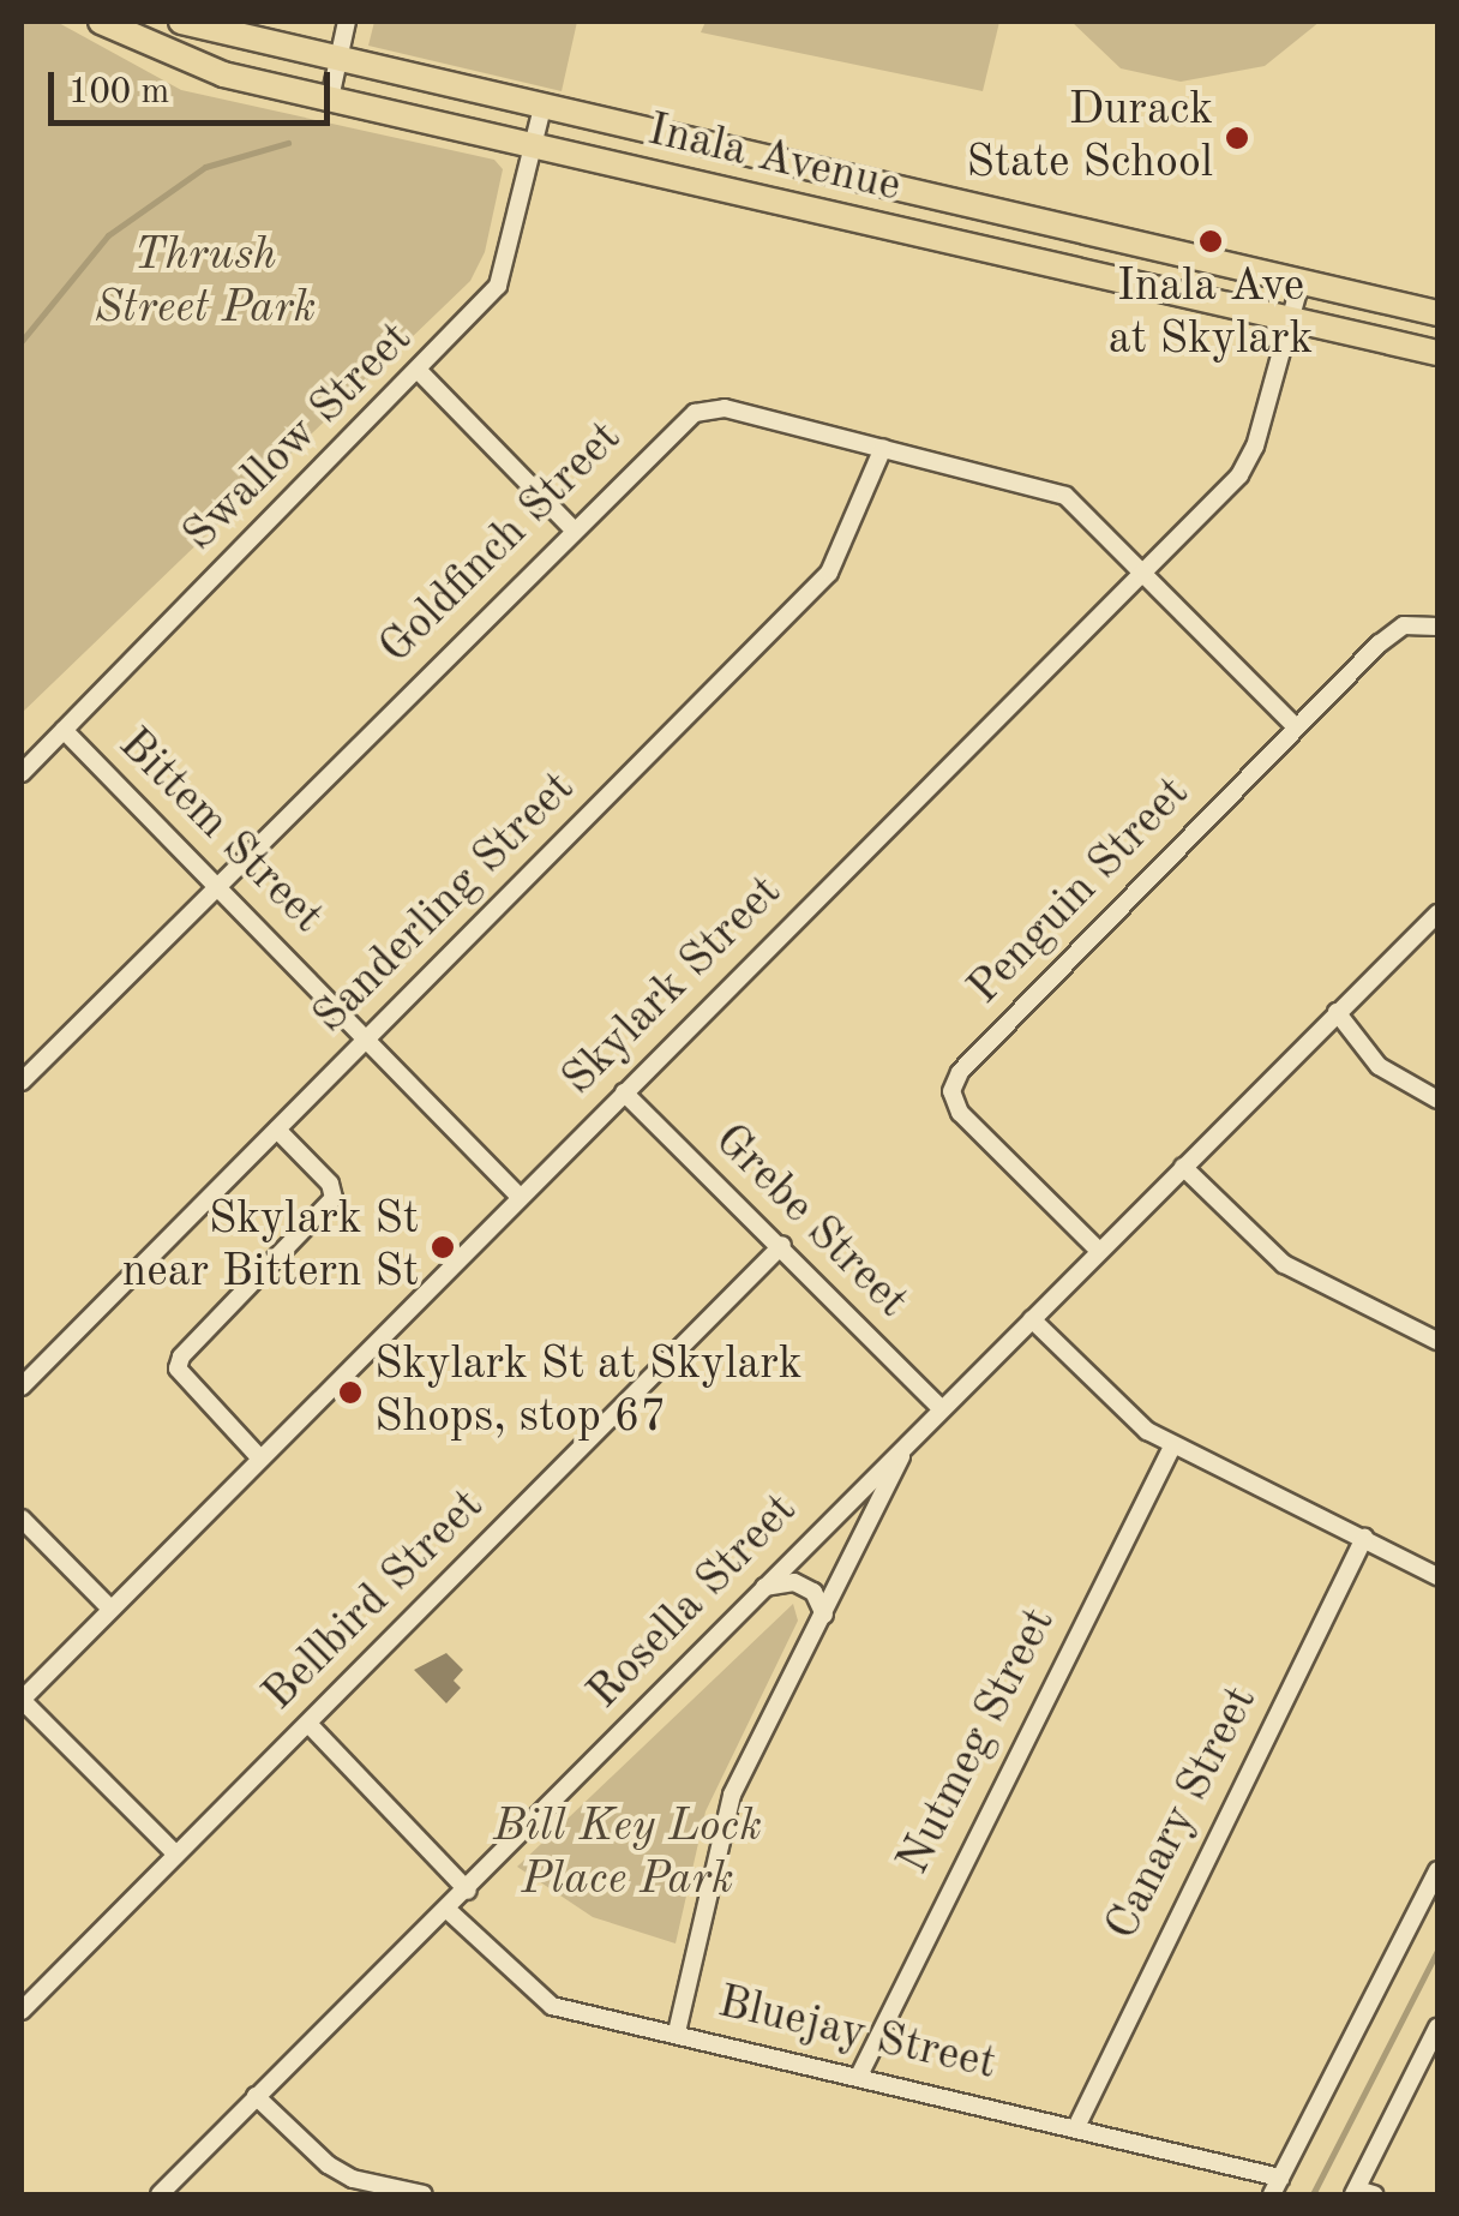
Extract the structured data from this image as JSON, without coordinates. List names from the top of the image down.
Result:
{
  "streets": {
    "main road": ["Inala Avenue"],
    "street": [
      "Swallow Street",
      "Goldfinch Street",
      "Bittem Street",
      "Penguin Street",
      "Sanderling Street",
      "Skylark Street",
      "Grebe Street",
      "Bellbird Street",
      "Rosella Street",
      "Nutmeg Street",
      "Canary Street",
      "Bluejay Street"
    ]
  },
  "crossings": [
    ["Inala Avenue", "Swallow Street"],
    ["Inala Avenue", "Skylark Street"],
    ["Swallow Street", "Bittem Street"],
    ["Goldfinch Street", "Bittem Street"],
    ["Goldfinch Street", "Penguin Street"],
    ["Goldfinch Street", "Sanderling Street"],
    ["Goldfinch Street", "Skylark Street"],
    ["Bittem Street", "Sanderling Street"],
    ["Bittem Street", "Skylark Street"],
    ["Penguin Street", "Rosella Street"],
    ["Skylark Street", "Grebe Street"],
    ["Grebe Street", "Bellbird Street"],
    ["Grebe Street", "Rosella Street"],
    ["Rosella Street", "Bluejay Street"],
    ["Nutmeg Street", "Bluejay Street"],
    ["Canary Street", "Bluejay Street"]
  ],
  "parks": ["Thrush Street Park", "Bill Key Lock Place Park"],
  "places": [
    "Durack State School",
    "Inala Ave at Skylark",
    "Skylark St near Bittern St",
    "Skylark St at Skylark Shops, stop 67"
  ],
  "scale_bar": "100 m"
}
